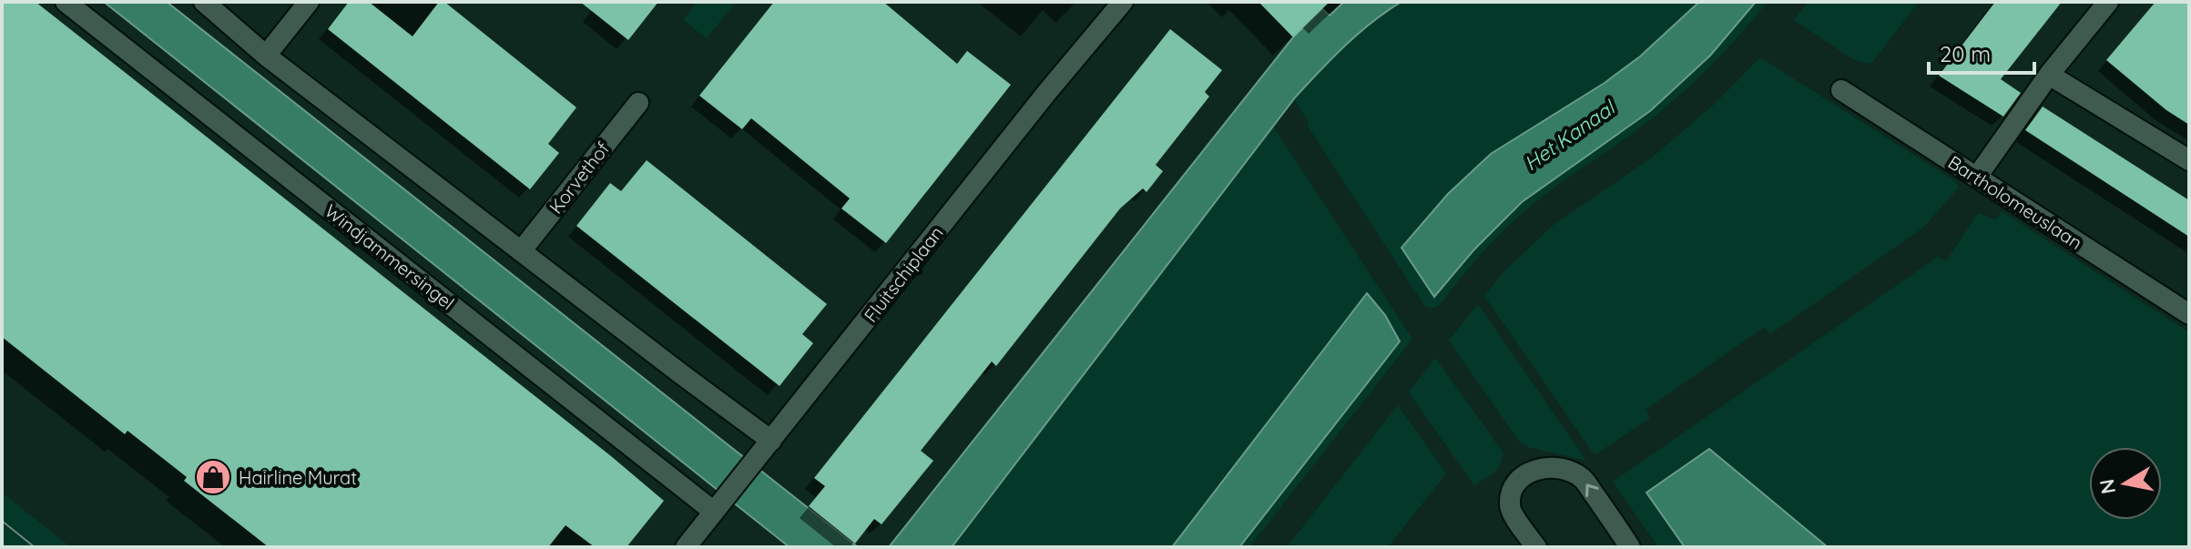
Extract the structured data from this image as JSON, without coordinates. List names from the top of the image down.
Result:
{
  "streets": {
    "street": [
      "Korvethof",
      "Bartholomeuslaan",
      "Windjammersingel",
      "Fluitschiplaan"
    ]
  },
  "crossings": [
    ["Windjammersingel", "Fluitschiplaan"]
  ],
  "water": ["Het Kanaal"],
  "places": {
    "shop": ["Hairline Murat"]
  },
  "scale_bar": "20 m",
  "north": "left"
}
